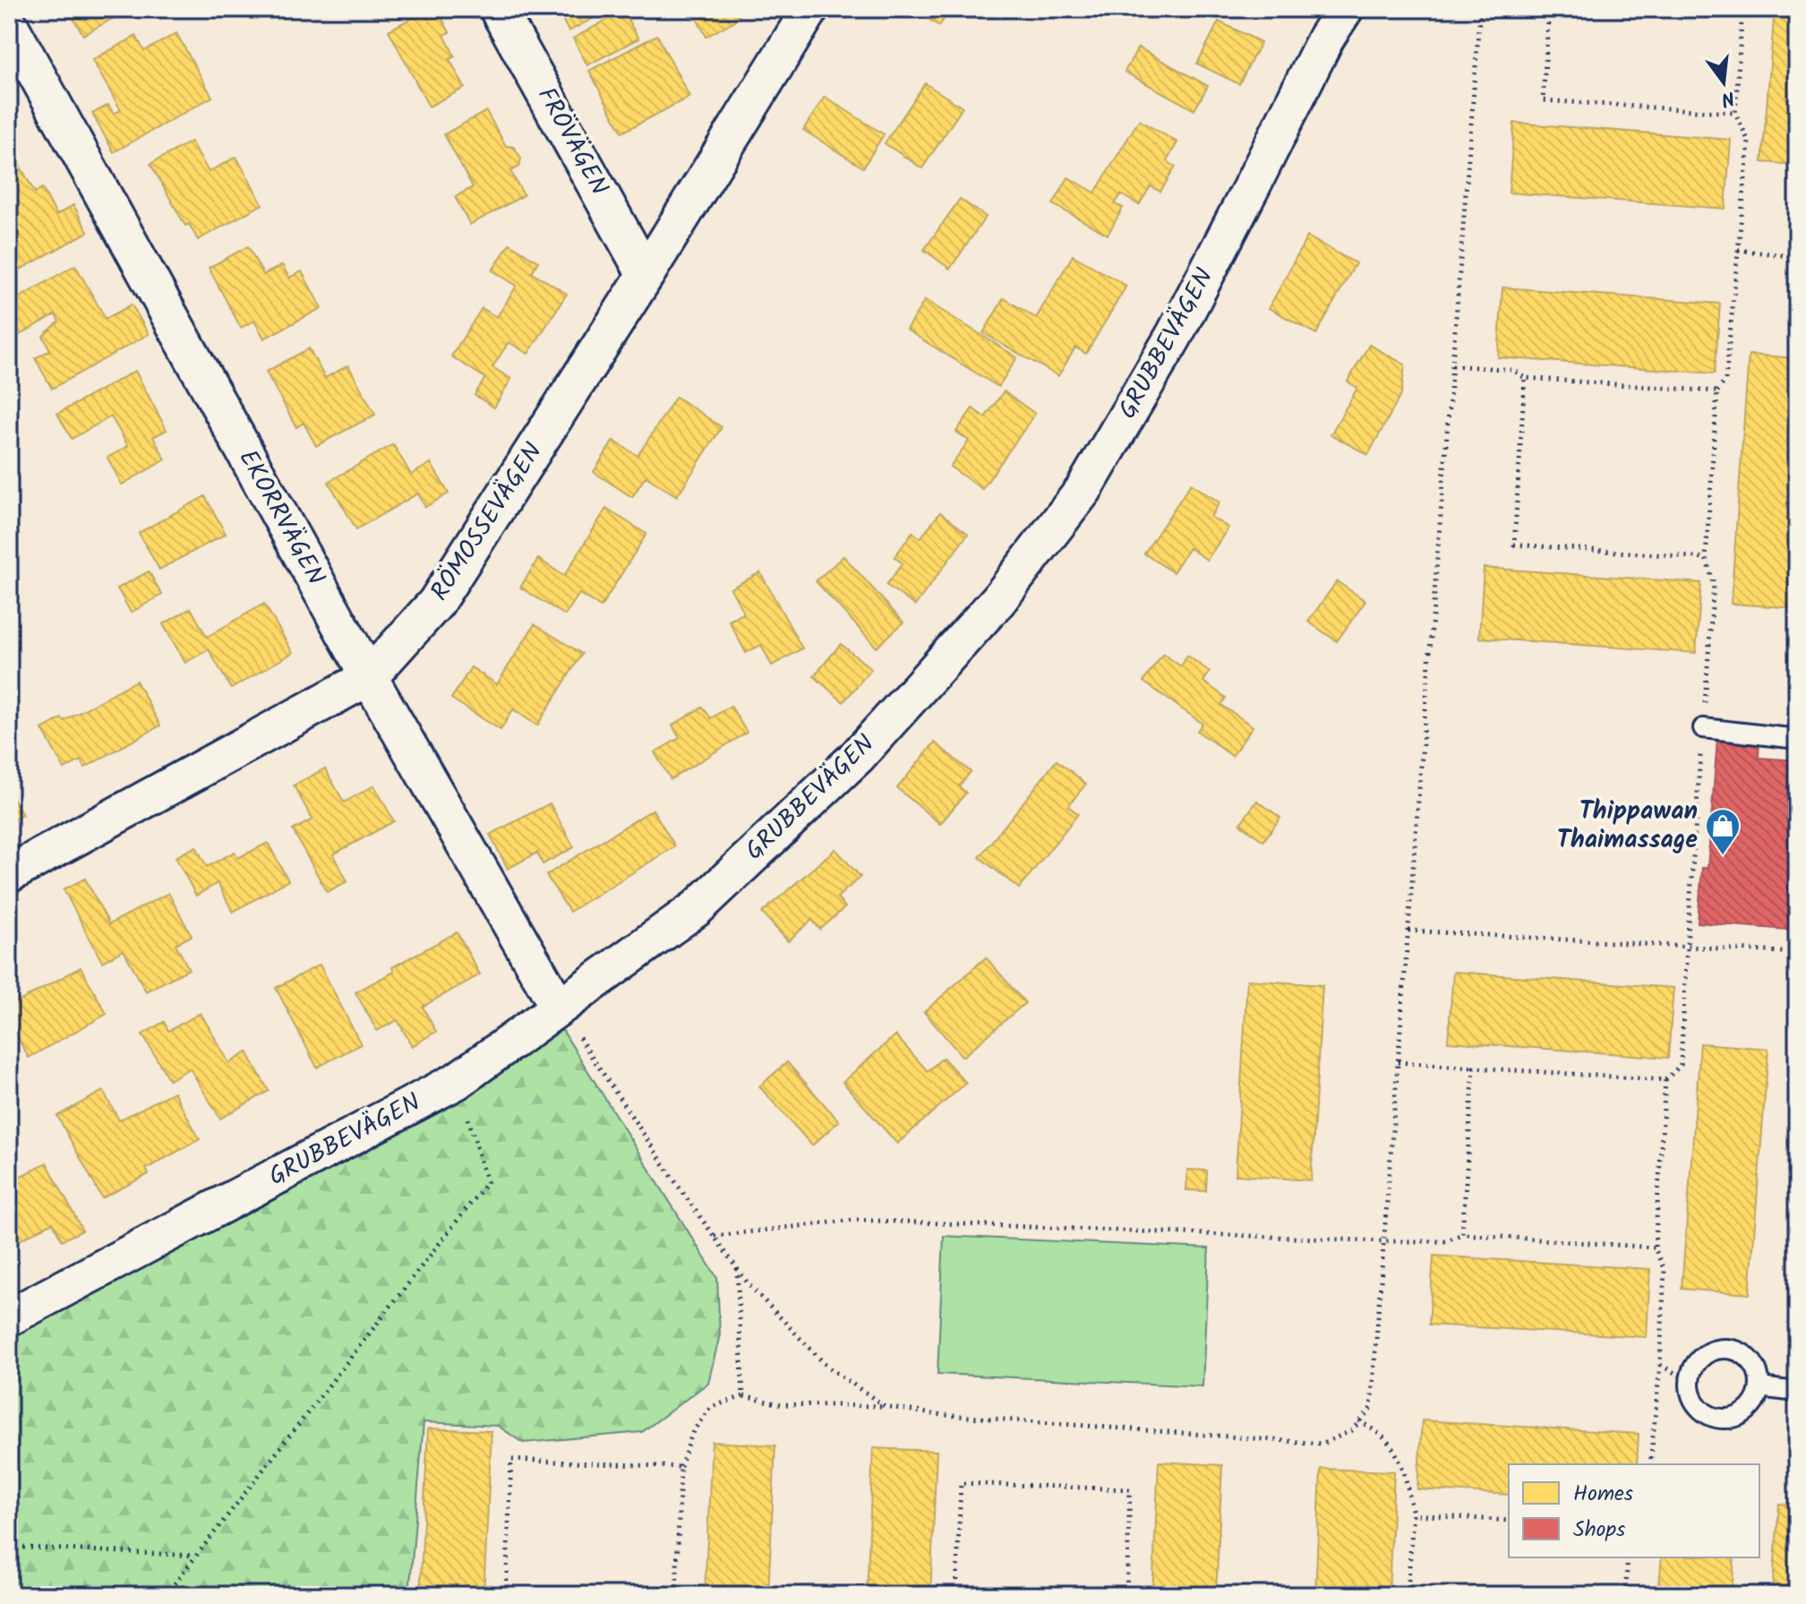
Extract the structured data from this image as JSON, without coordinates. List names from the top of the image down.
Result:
{
  "streets": {
    "street": [
      "FRÖVÄGEN",
      "GRUBBEVÄGEN",
      "EKORRVÄGEN",
      "RÖMOSSEVÄGEN"
    ]
  },
  "crossings": [
    ["FRÖVÄGEN", "RÖMOSSEVÄGEN"],
    ["GRUBBEVÄGEN", "EKORRVÄGEN"],
    ["EKORRVÄGEN", "RÖMOSSEVÄGEN"]
  ],
  "places": {
    "shop": ["Thippawan Thaimassage"]
  },
  "legend": ["Homes", "Shops"],
  "north": "bottom"
}
